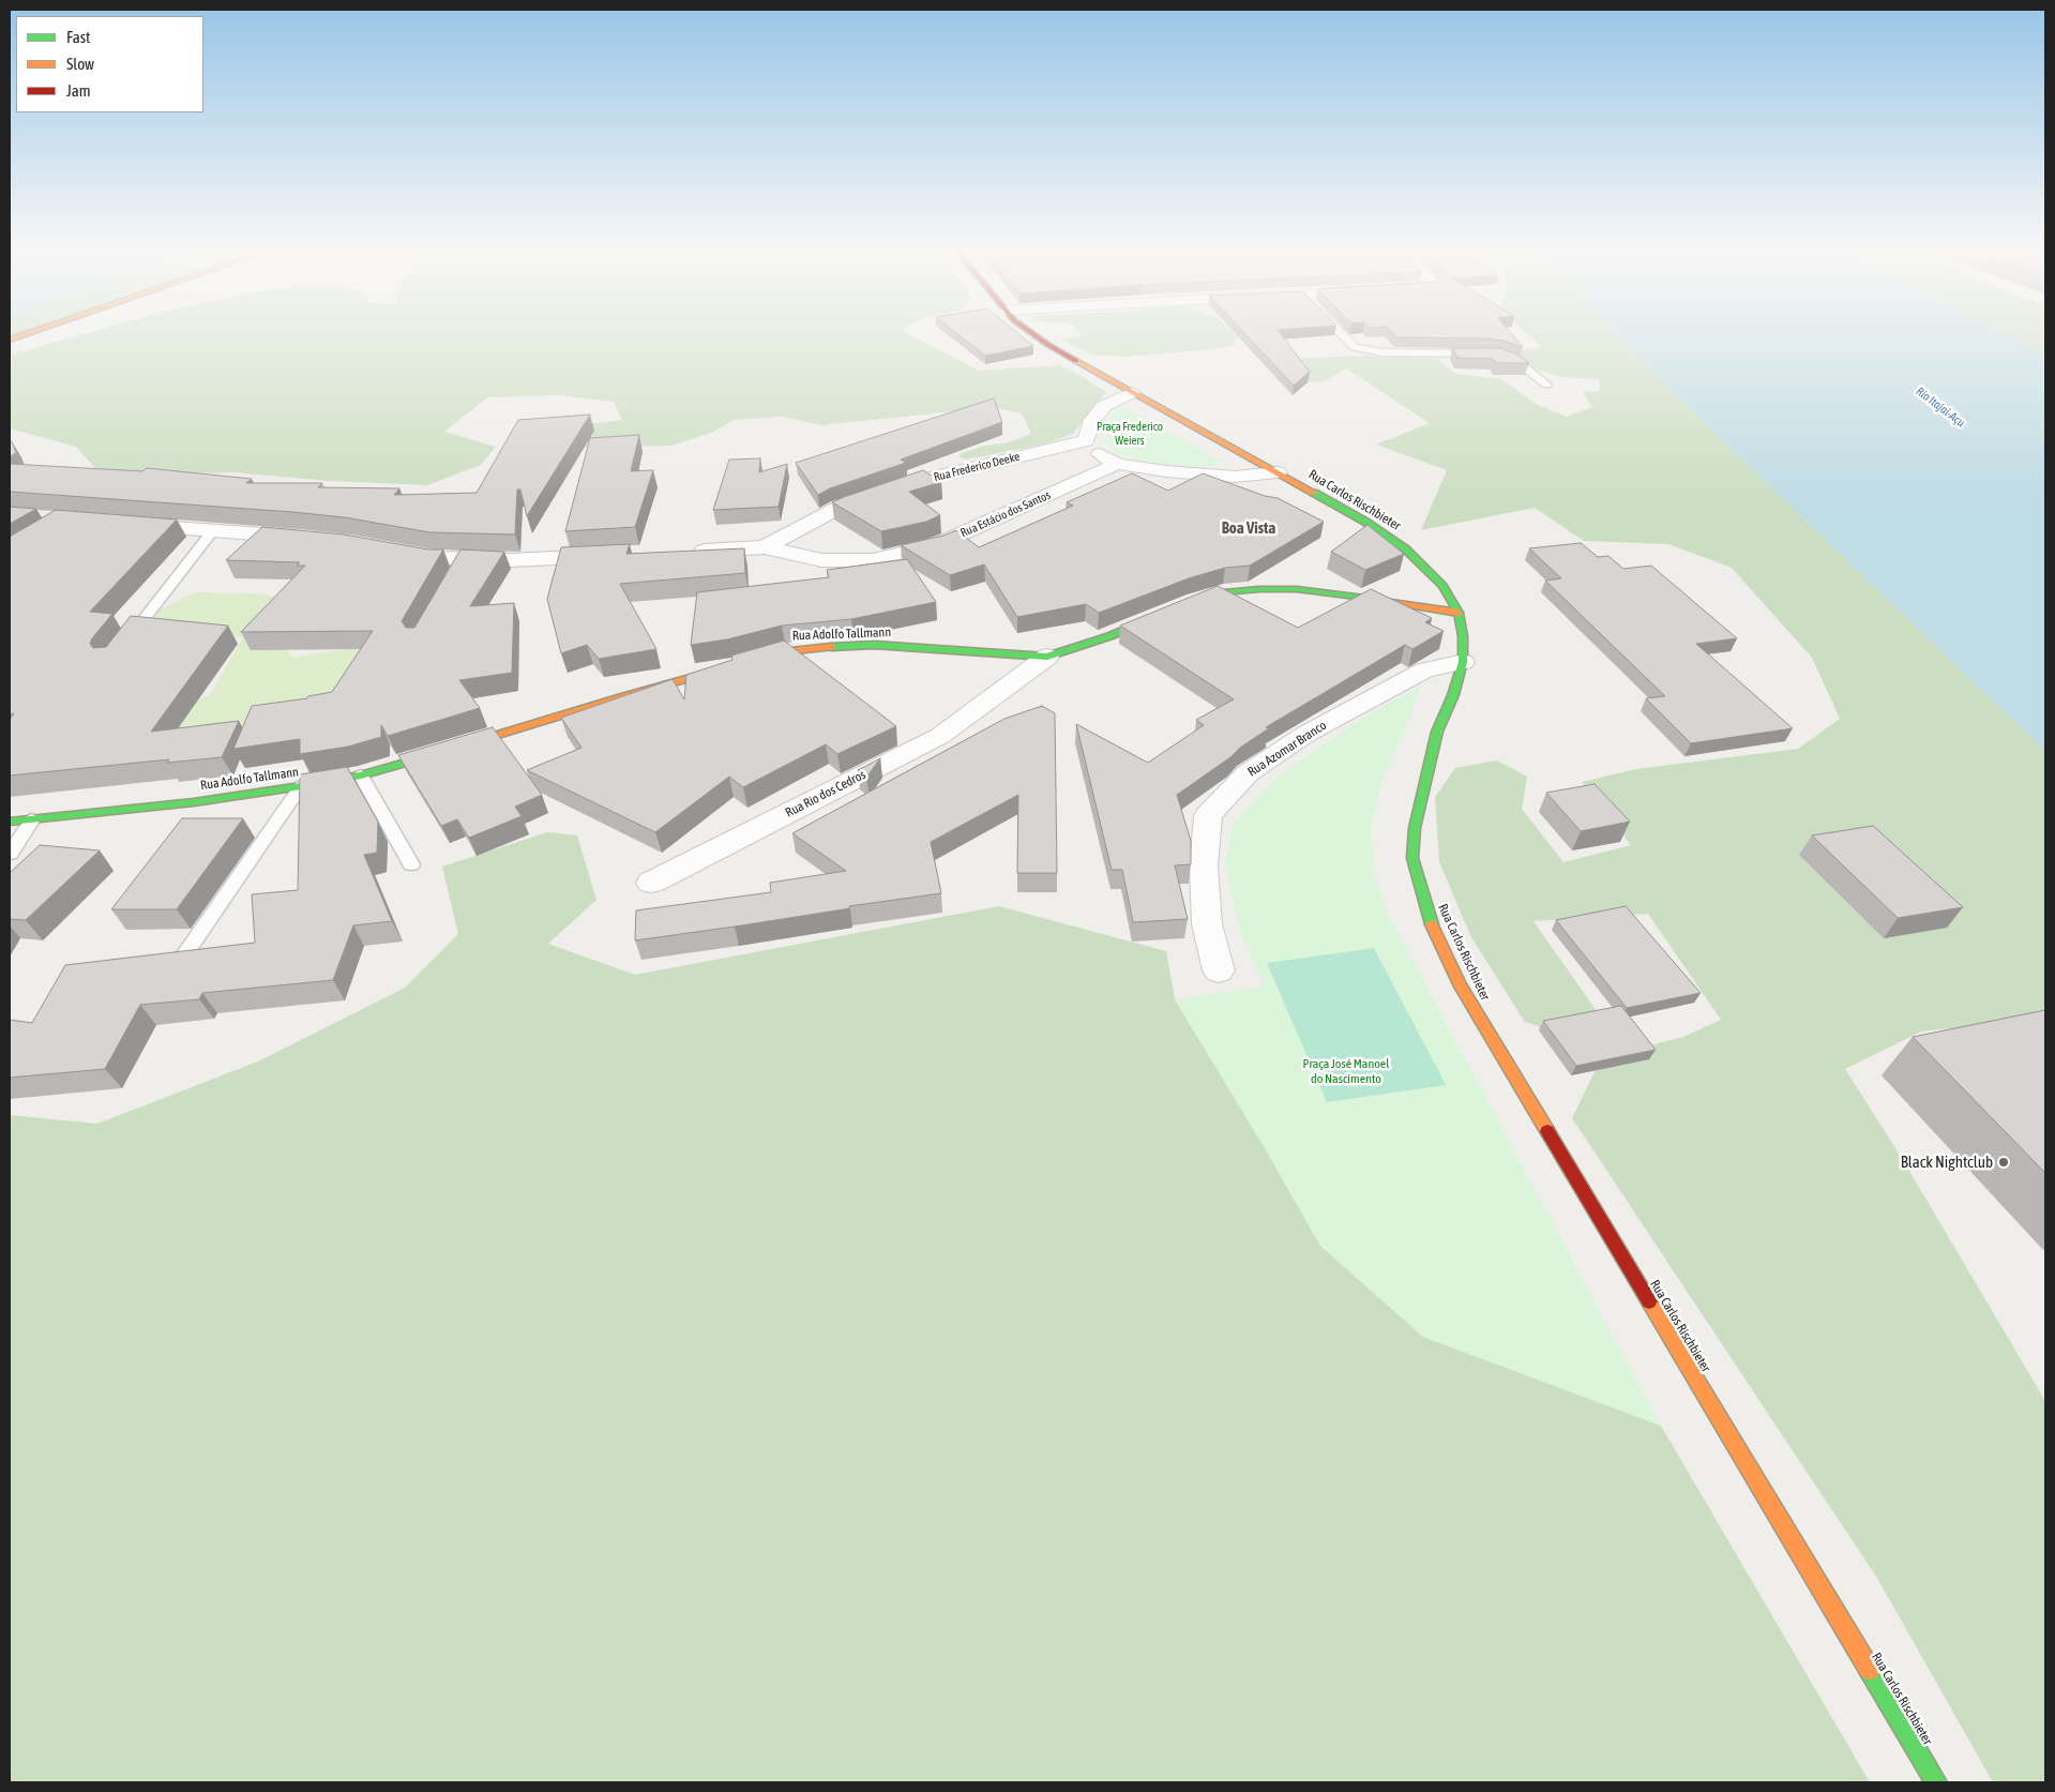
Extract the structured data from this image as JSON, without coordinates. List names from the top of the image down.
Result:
{
  "streets": {
    "street": [
      "Rua Frederico Deeke",
      "Rua Carlos Rischbieter",
      "Rua Estácio dos Santos",
      "Rua Adolfo Tallmann",
      "Rua Azomar Branco",
      "Rua Rio dos Cedros"
    ]
  },
  "crossings": [
    ["Rua Frederico Deeke", "Rua Estácio dos Santos"],
    ["Rua Carlos Rischbieter", "Rua Adolfo Tallmann"],
    ["Rua Carlos Rischbieter", "Rua Azomar Branco"],
    ["Rua Adolfo Tallmann", "Rua Rio dos Cedros"]
  ],
  "districts": ["Boa Vista"],
  "water": ["Rio Itajaí-Açu"],
  "parks": ["Praça Frederico Weiers", "Praça José Manoel do Nascimento"],
  "places": ["Black Nightclub"],
  "legend": ["Fast", "Slow", "Jam"]
}
